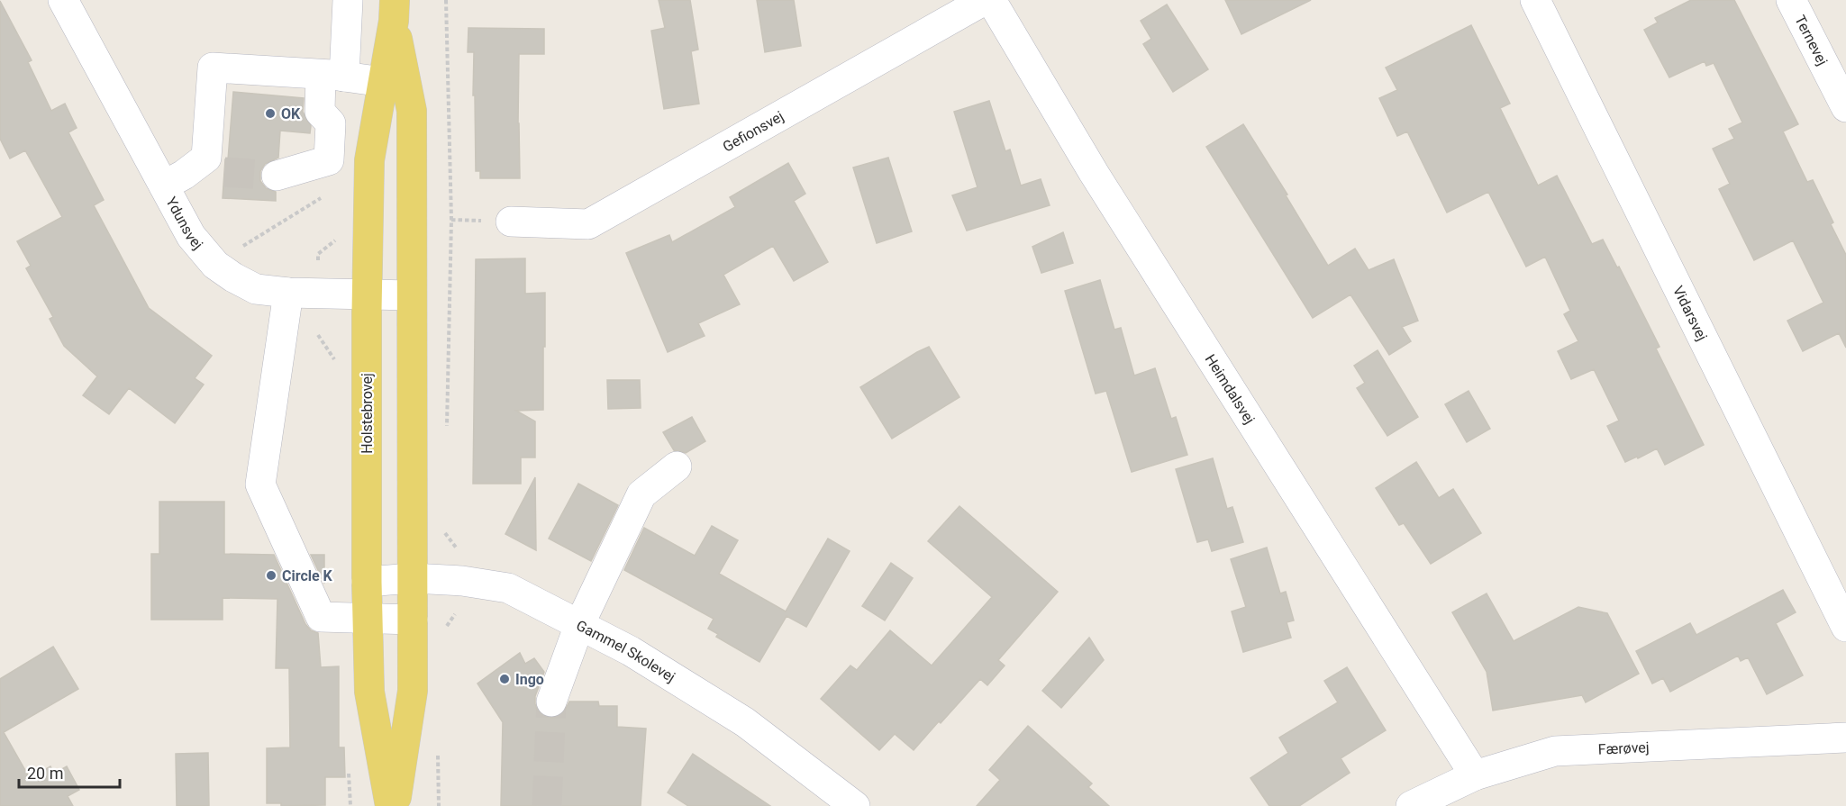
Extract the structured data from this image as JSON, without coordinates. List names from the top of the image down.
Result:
{
  "streets": {
    "main road": ["Holstebrovej"],
    "street": [
      "Ternevej",
      "Gefionsvej",
      "Ydunsvej",
      "Vidarsvej",
      "Heimdalsvej",
      "Gammel Skolevej",
      "Færøvej"
    ]
  },
  "crossings": [
    ["Ydunsvej", "Holstebrovej"],
    ["Heimdalsvej", "Færøvej"],
    ["Holstebrovej", "Gammel Skolevej"]
  ],
  "places": ["OK", "Circle K", "Ingo"],
  "scale_bar": "20 m"
}
